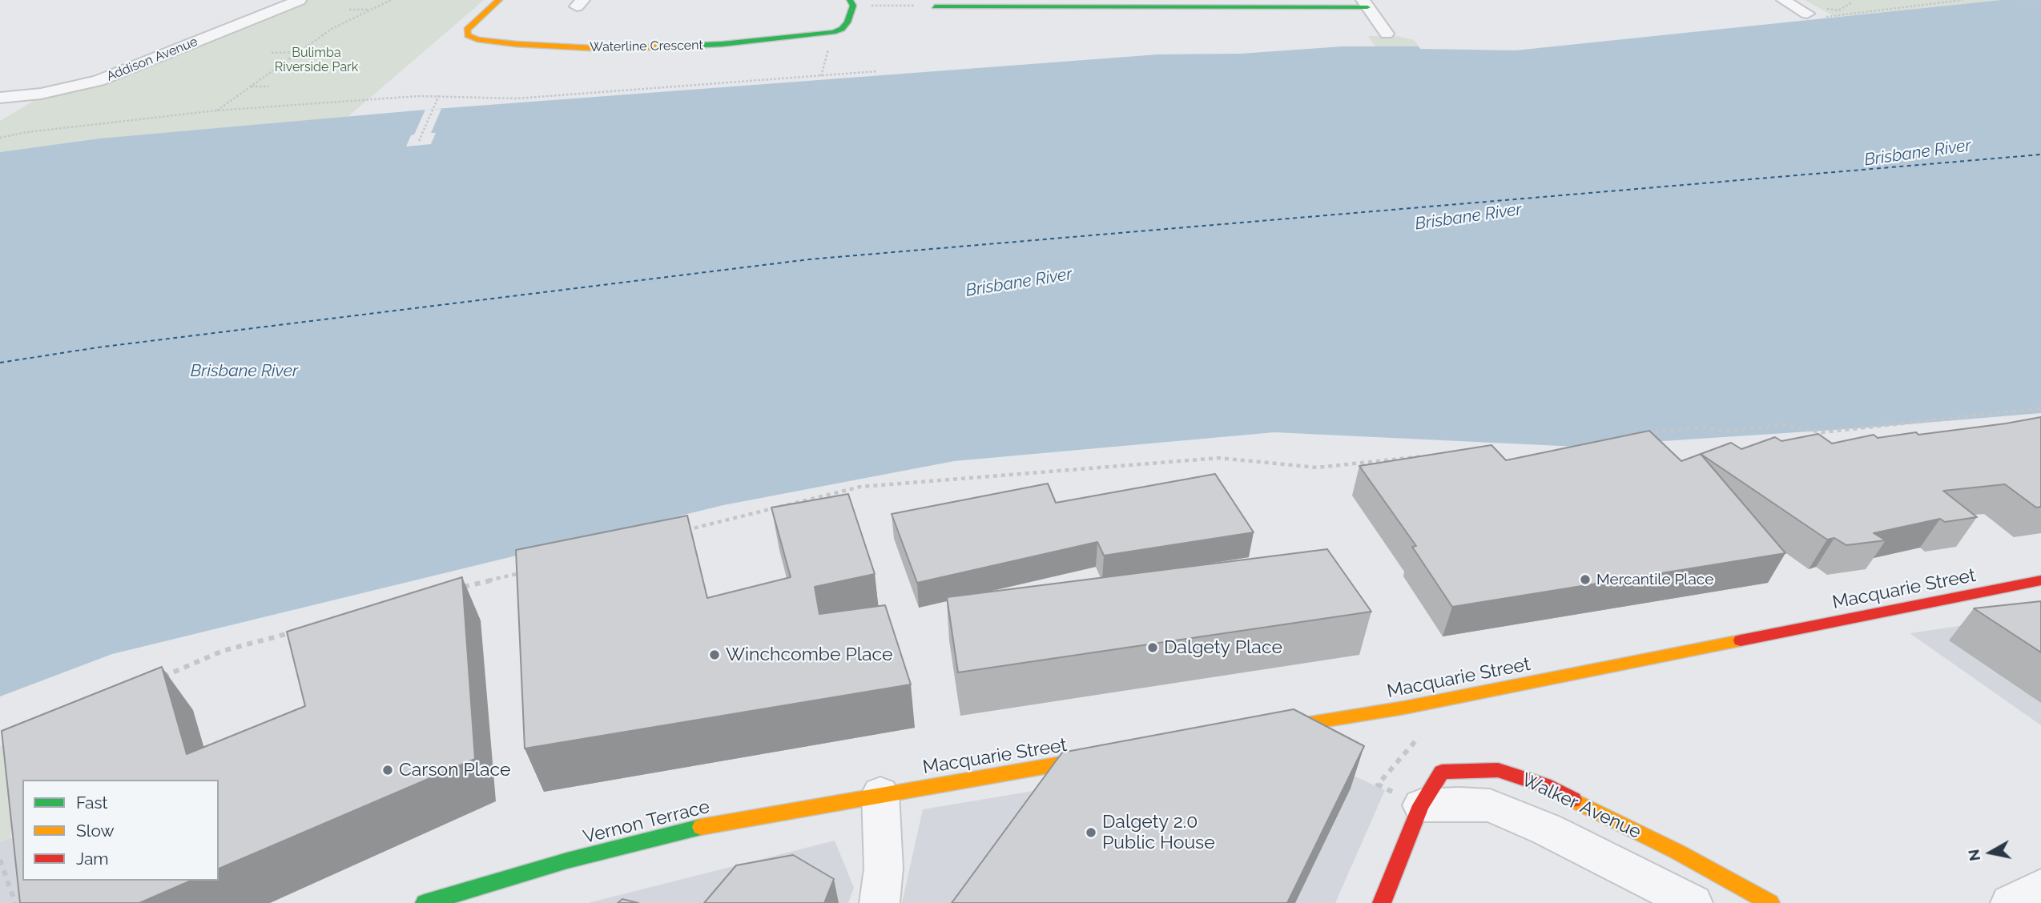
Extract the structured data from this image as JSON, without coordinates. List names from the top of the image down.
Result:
{
  "streets": {
    "street": [
      "Waterline Crescent",
      "Addison Avenue",
      "Macquarie Street",
      "Walker Avenue",
      "Vernon Terrace"
    ]
  },
  "crossings": [
    ["Macquarie Street", "Vernon Terrace"]
  ],
  "water": ["Brisbane River"],
  "parks": ["Bulimba Riverside Park"],
  "places": [
    "Mercantile Place",
    "Dalgety Place",
    "Winchcombe Place",
    "Carson Place",
    "Dalgety 2.0 Public House"
  ],
  "legend": ["Fast", "Slow", "Jam"],
  "north": "left"
}
